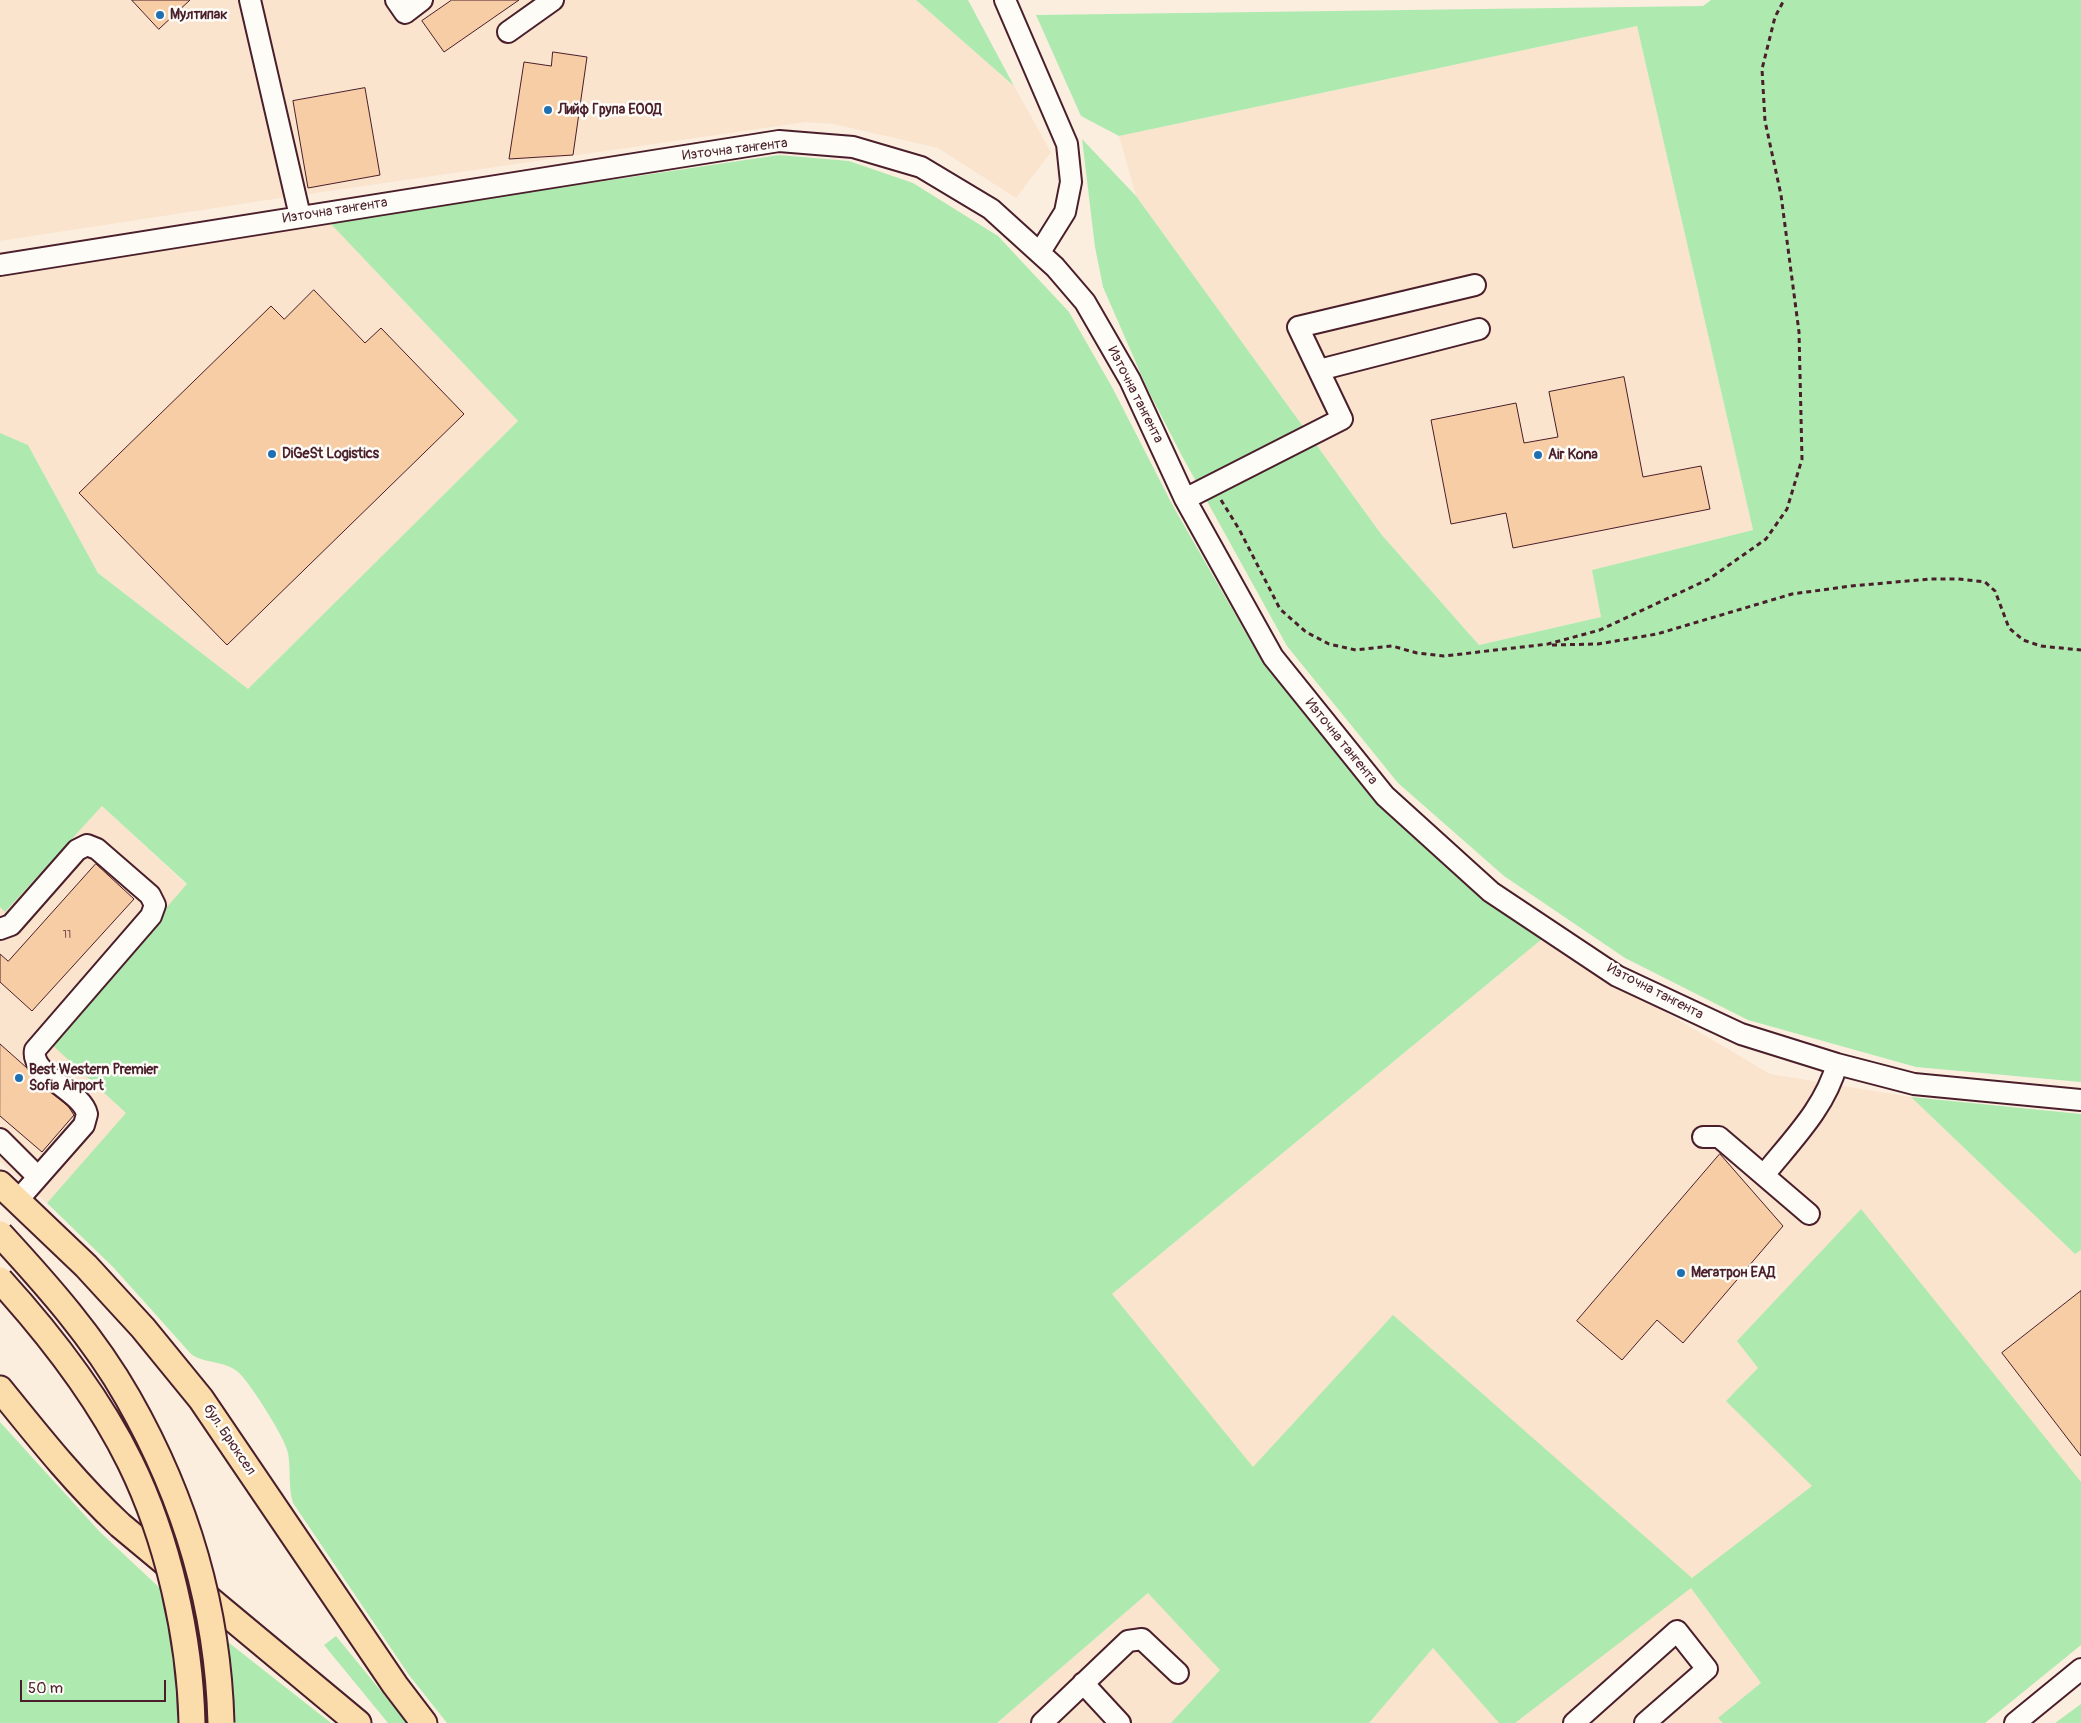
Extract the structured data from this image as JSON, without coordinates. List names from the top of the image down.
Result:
{
  "streets": {
    "main road": ["бул. Брюксел"],
    "street": ["Източна тангента"]
  },
  "places": [
    "Мултипак",
    "Лийф Група ЕООД",
    "DiGeSt Logistics",
    "Air Kona",
    "Best Western Premier Sofia Airport",
    "Мегатрон ЕАД"
  ],
  "house_numbers": ["11"],
  "scale_bar": "50 m"
}
